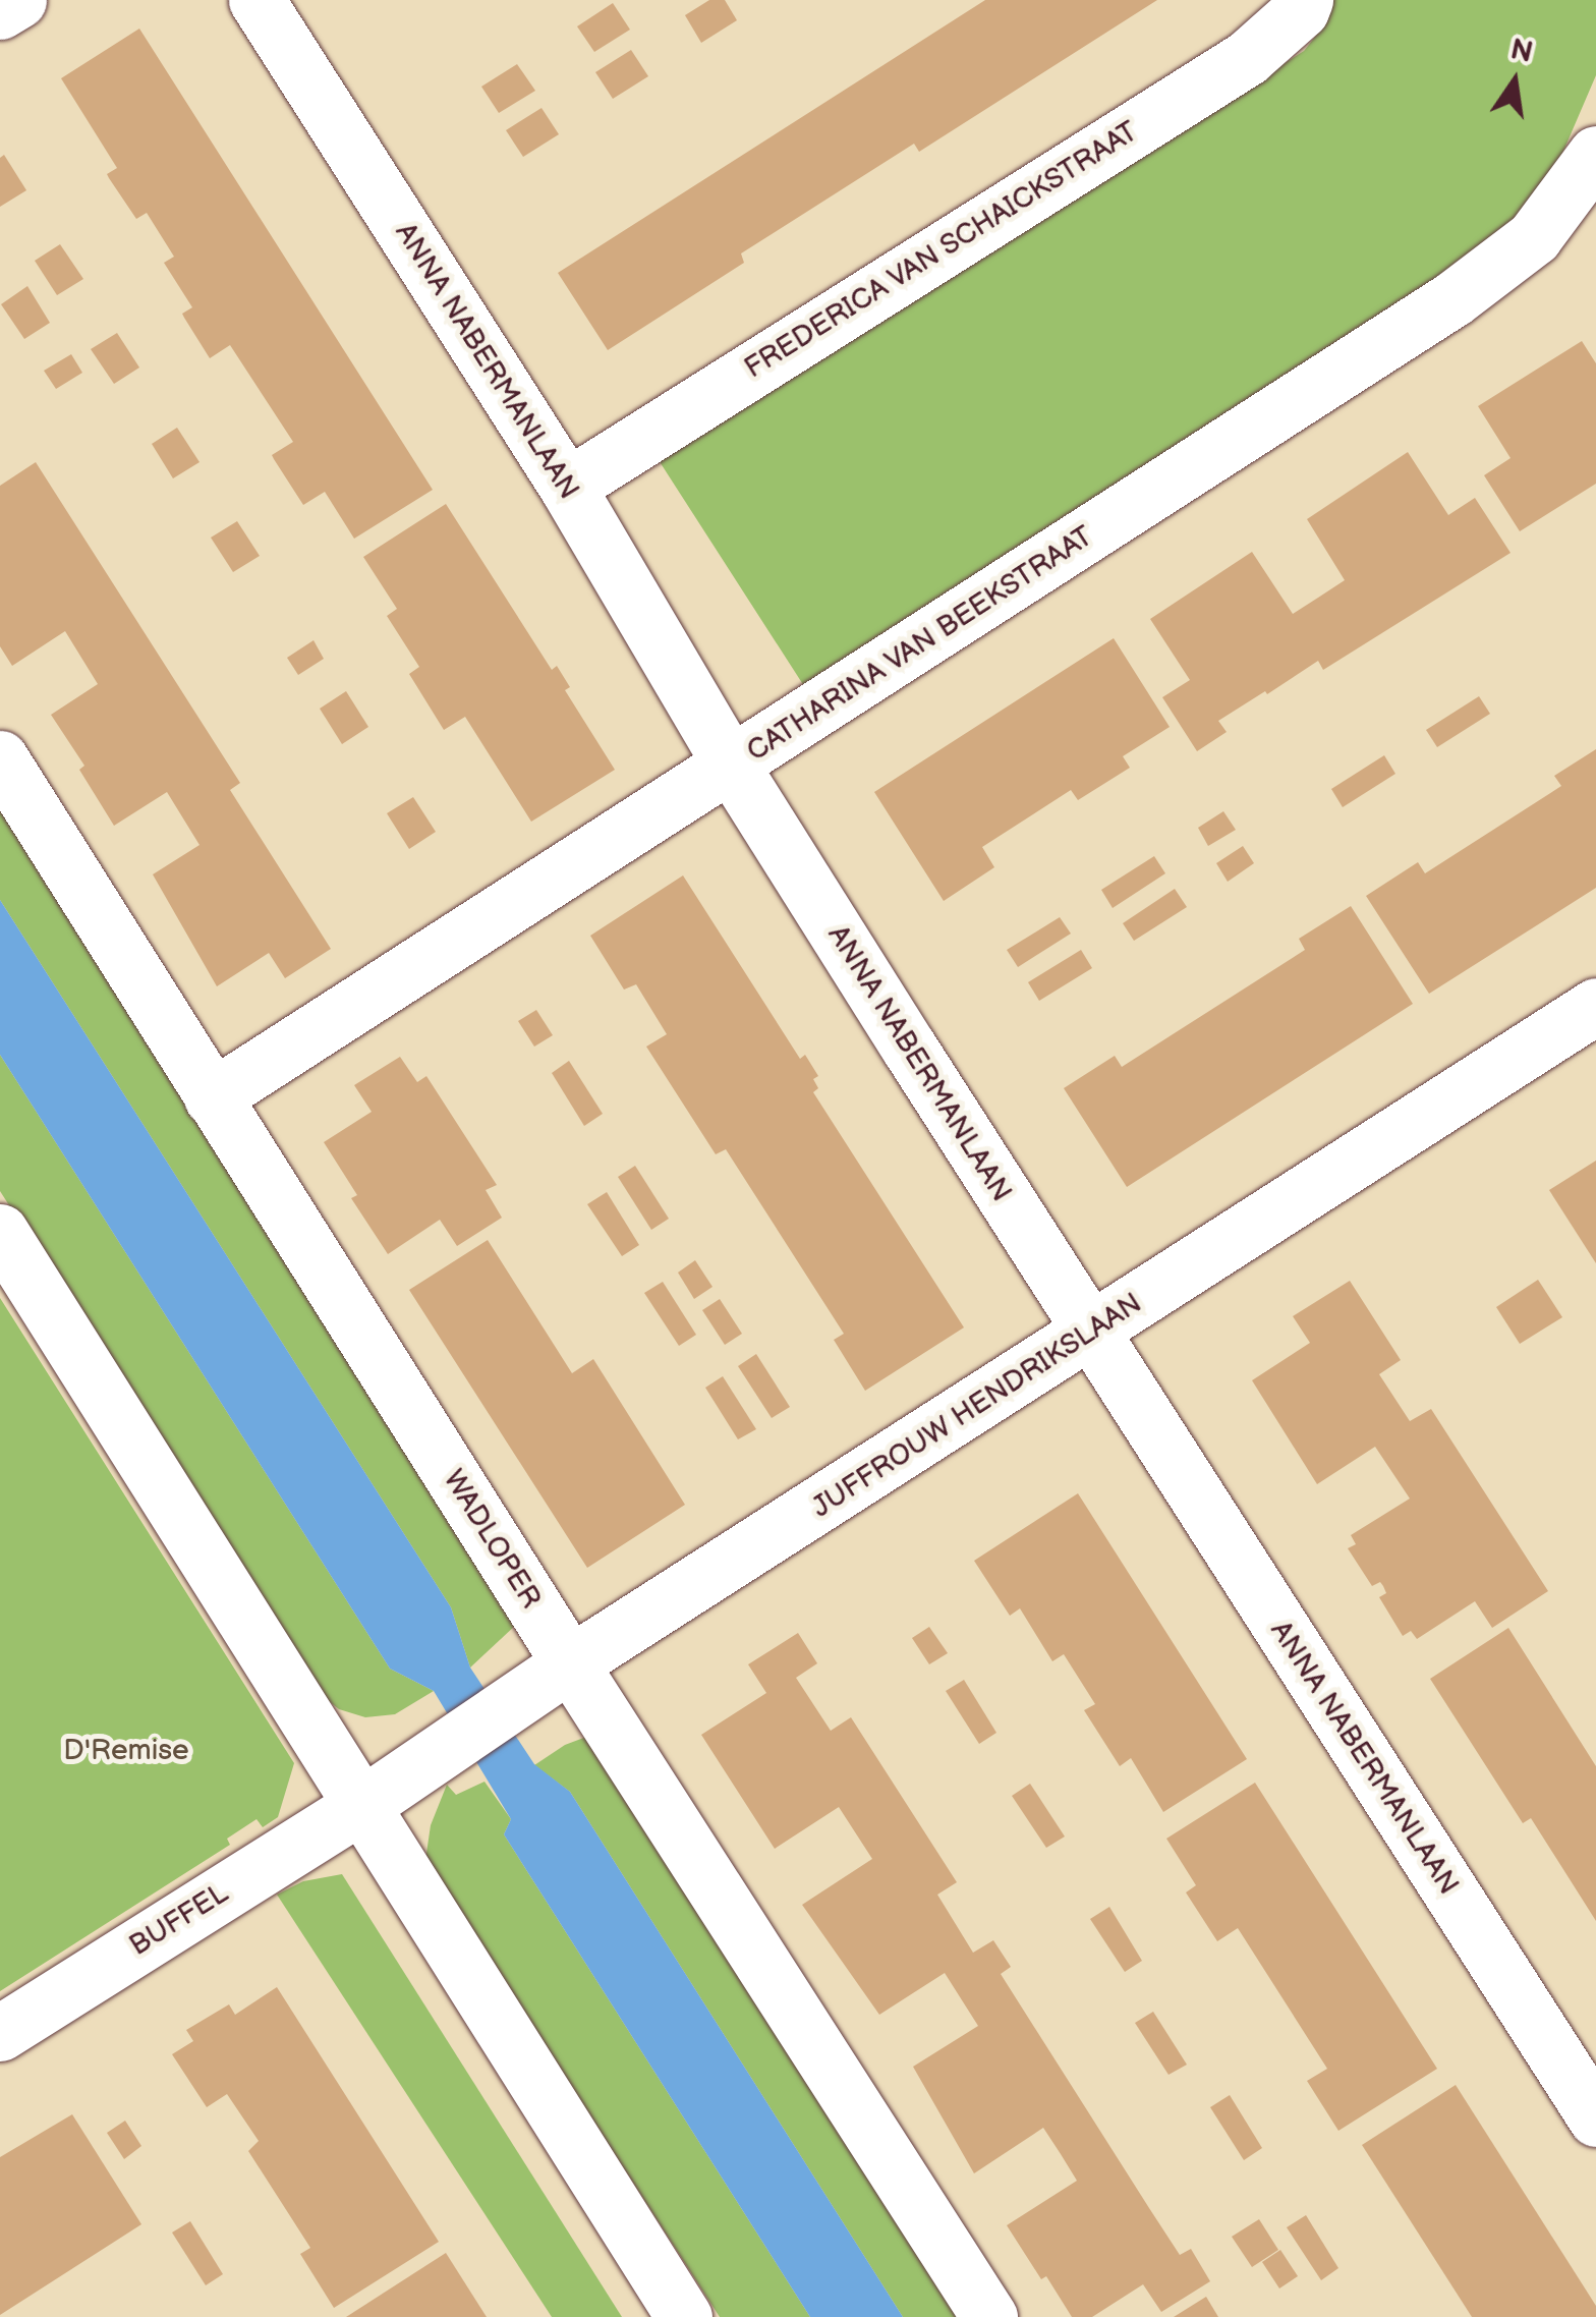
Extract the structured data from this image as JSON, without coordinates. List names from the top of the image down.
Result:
{
  "streets": {
    "street": [
      "FREDERICA VAN SCHAICKSTRAAT",
      "ANNA NABERMANLAAN",
      "CATHARINA VAN BEEKSTRAAT",
      "JUFFROUW HENDRIKSLAAN",
      "WADLOPER",
      "BUFFEL"
    ]
  },
  "crossings": [
    ["FREDERICA VAN SCHAICKSTRAAT", "ANNA NABERMANLAAN"],
    ["ANNA NABERMANLAAN", "CATHARINA VAN BEEKSTRAAT"],
    ["ANNA NABERMANLAAN", "JUFFROUW HENDRIKSLAAN"],
    ["CATHARINA VAN BEEKSTRAAT", "WADLOPER"],
    ["JUFFROUW HENDRIKSLAAN", "WADLOPER"],
    ["JUFFROUW HENDRIKSLAAN", "BUFFEL"]
  ],
  "parks": ["D'Remise"],
  "north": "top"
}
